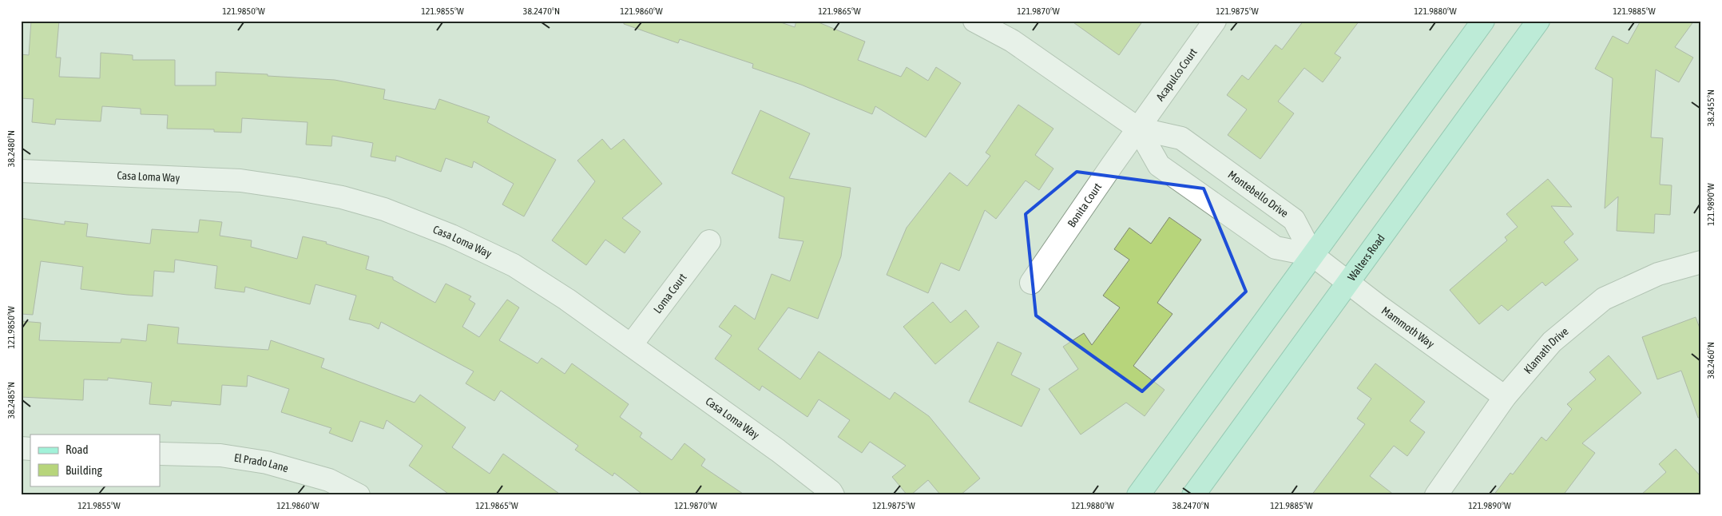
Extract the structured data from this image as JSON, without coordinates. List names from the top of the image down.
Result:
{
  "streets": {
    "main road": ["Walters Road"],
    "street": [
      "Acapulco Court",
      "Casa Loma Way",
      "Montebello Drive",
      "Bonita Court",
      "Loma Court",
      "Mammoth Way",
      "Klamath Drive",
      "El Prado Lane"
    ]
  },
  "crossings": [
    ["Acapulco Court", "Montebello Drive"],
    ["Acapulco Court", "Bonita Court"],
    ["Casa Loma Way", "Loma Court"],
    ["Montebello Drive", "Bonita Court"],
    ["Montebello Drive", "Mammoth Way"],
    ["Walters Road", "Mammoth Way"],
    ["Mammoth Way", "Klamath Drive"]
  ],
  "legend": ["Road", "Building"],
  "coordinates": [
    "121.9850°W",
    "121.9855°W",
    "38.2470°N",
    "121.9860°W",
    "121.9865°W",
    "121.9870°W",
    "121.9875°W",
    "121.9880°W",
    "121.9885°W",
    "38.2455°N",
    "38.2480°N",
    "121.9890°W",
    "38.2460°N",
    "38.2485°N"
  ]
}
